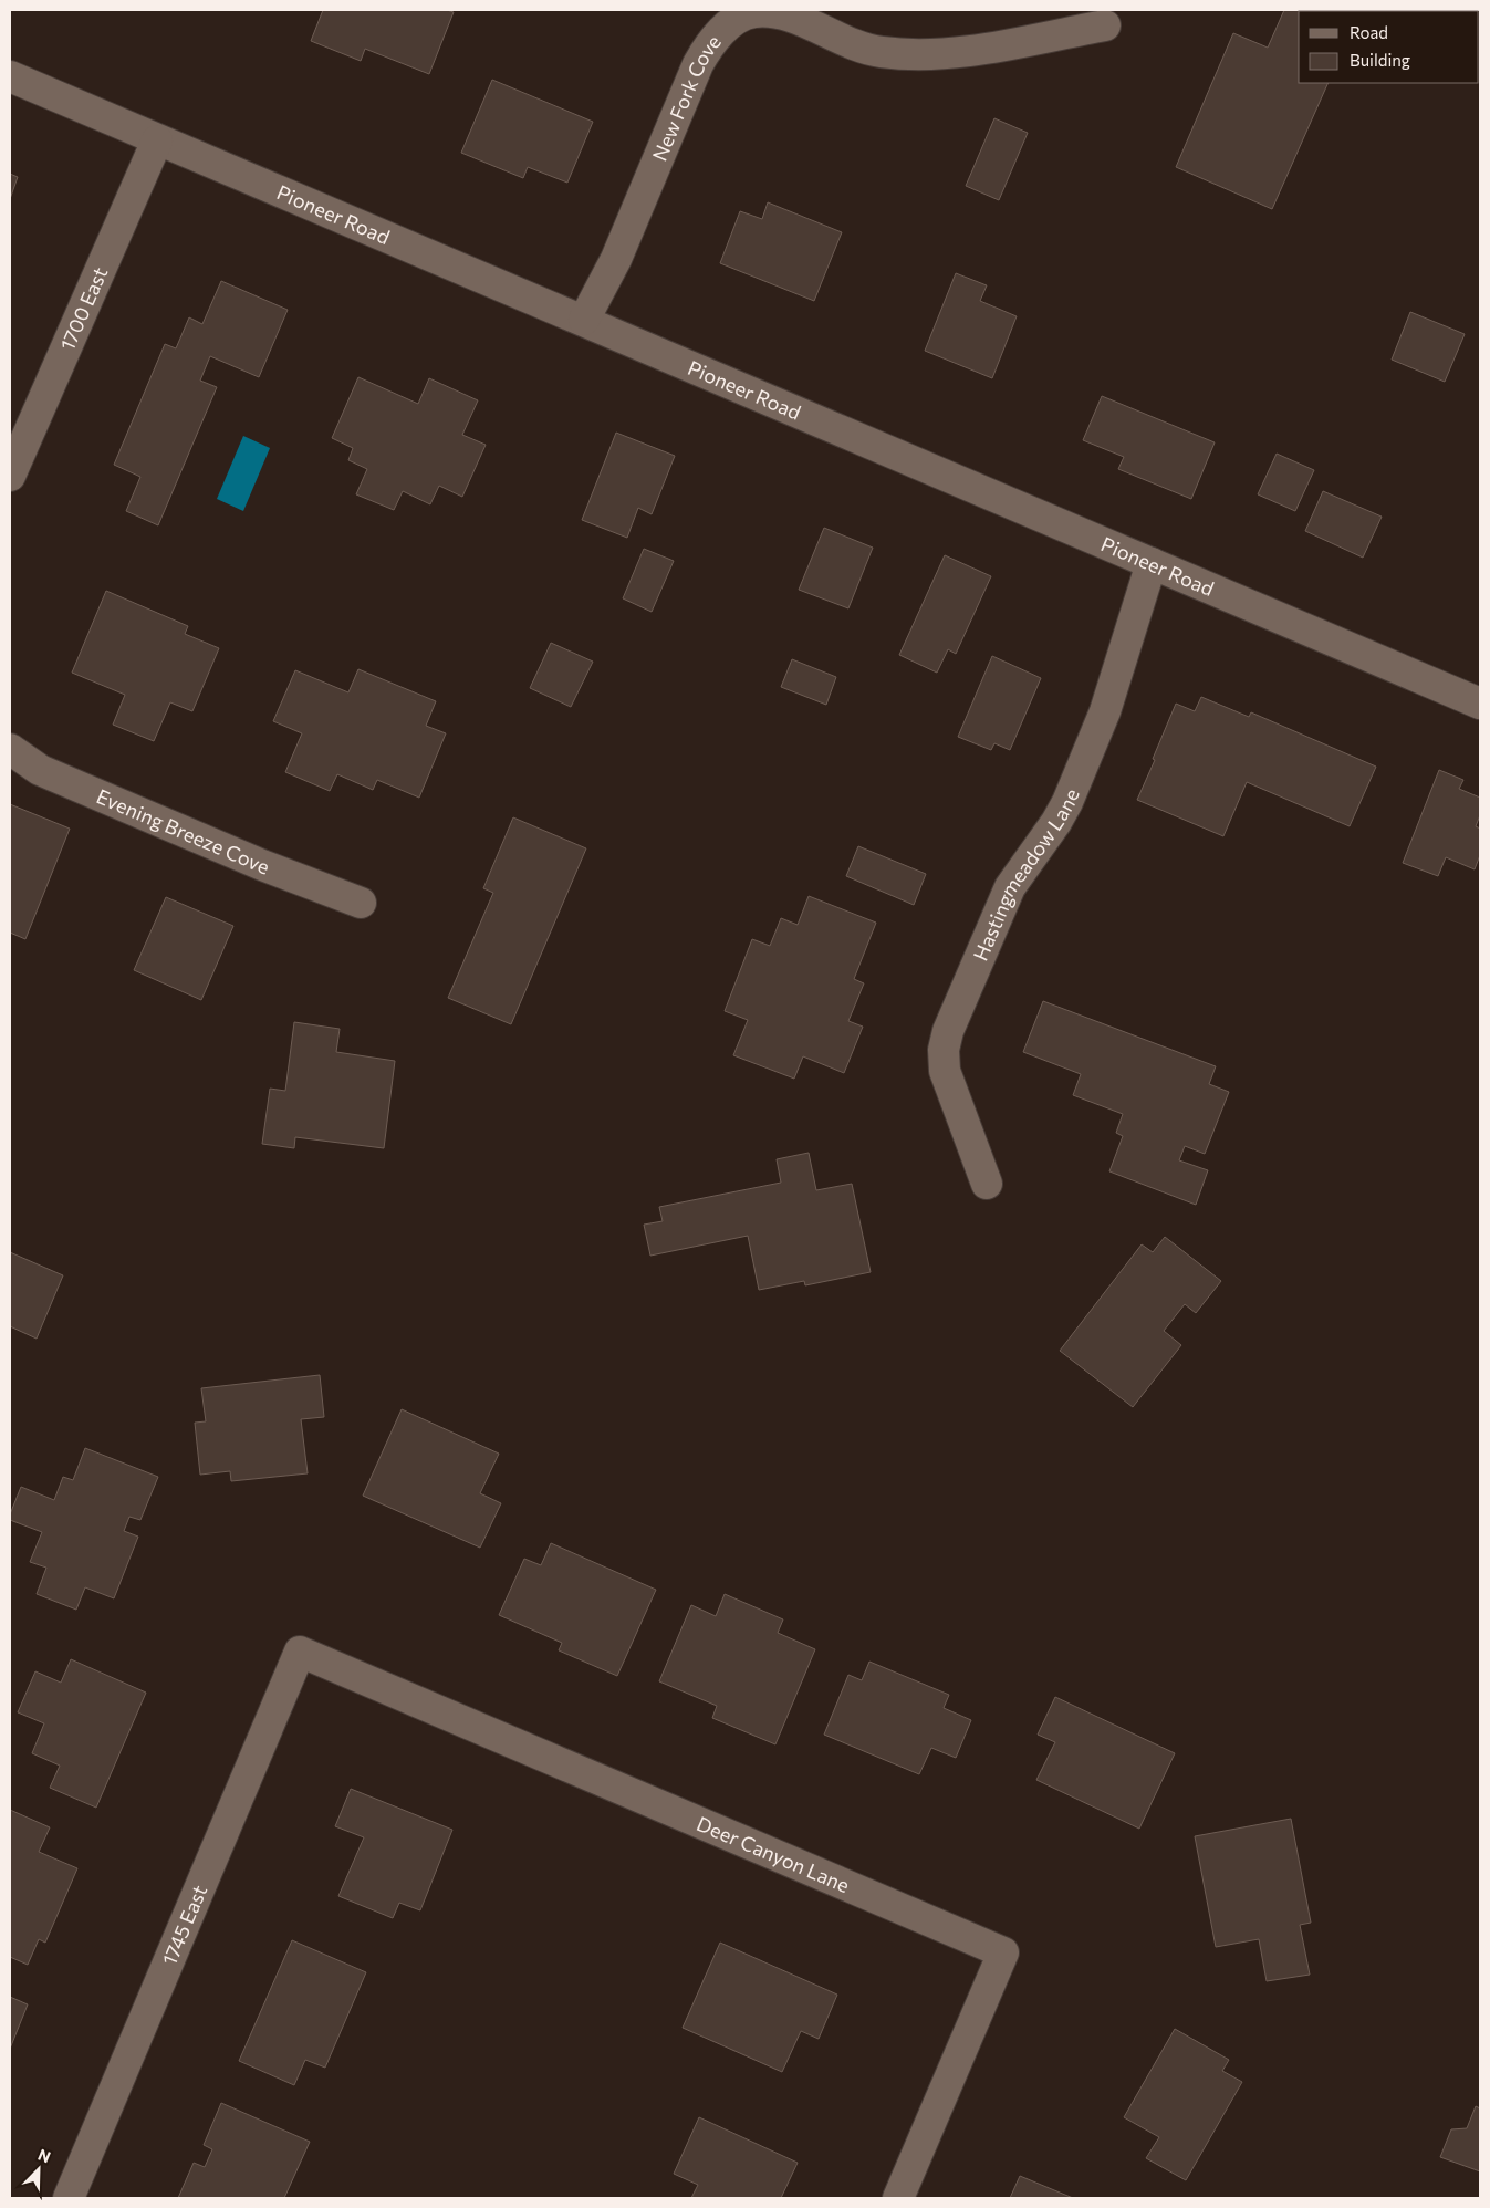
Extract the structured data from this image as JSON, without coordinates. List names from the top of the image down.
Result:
{
  "streets": {
    "street": [
      "New Fork Cove",
      "Pioneer Road",
      "1700 East",
      "Evening Breeze Cove",
      "Hastingmeadow Lane",
      "Deer Canyon Lane",
      "1745 East"
    ]
  },
  "crossings": [
    ["New Fork Cove", "Pioneer Road"],
    ["Pioneer Road", "1700 East"],
    ["Pioneer Road", "Hastingmeadow Lane"],
    ["Deer Canyon Lane", "1745 East"]
  ],
  "legend": ["Road", "Building"],
  "north": "top right"
}
